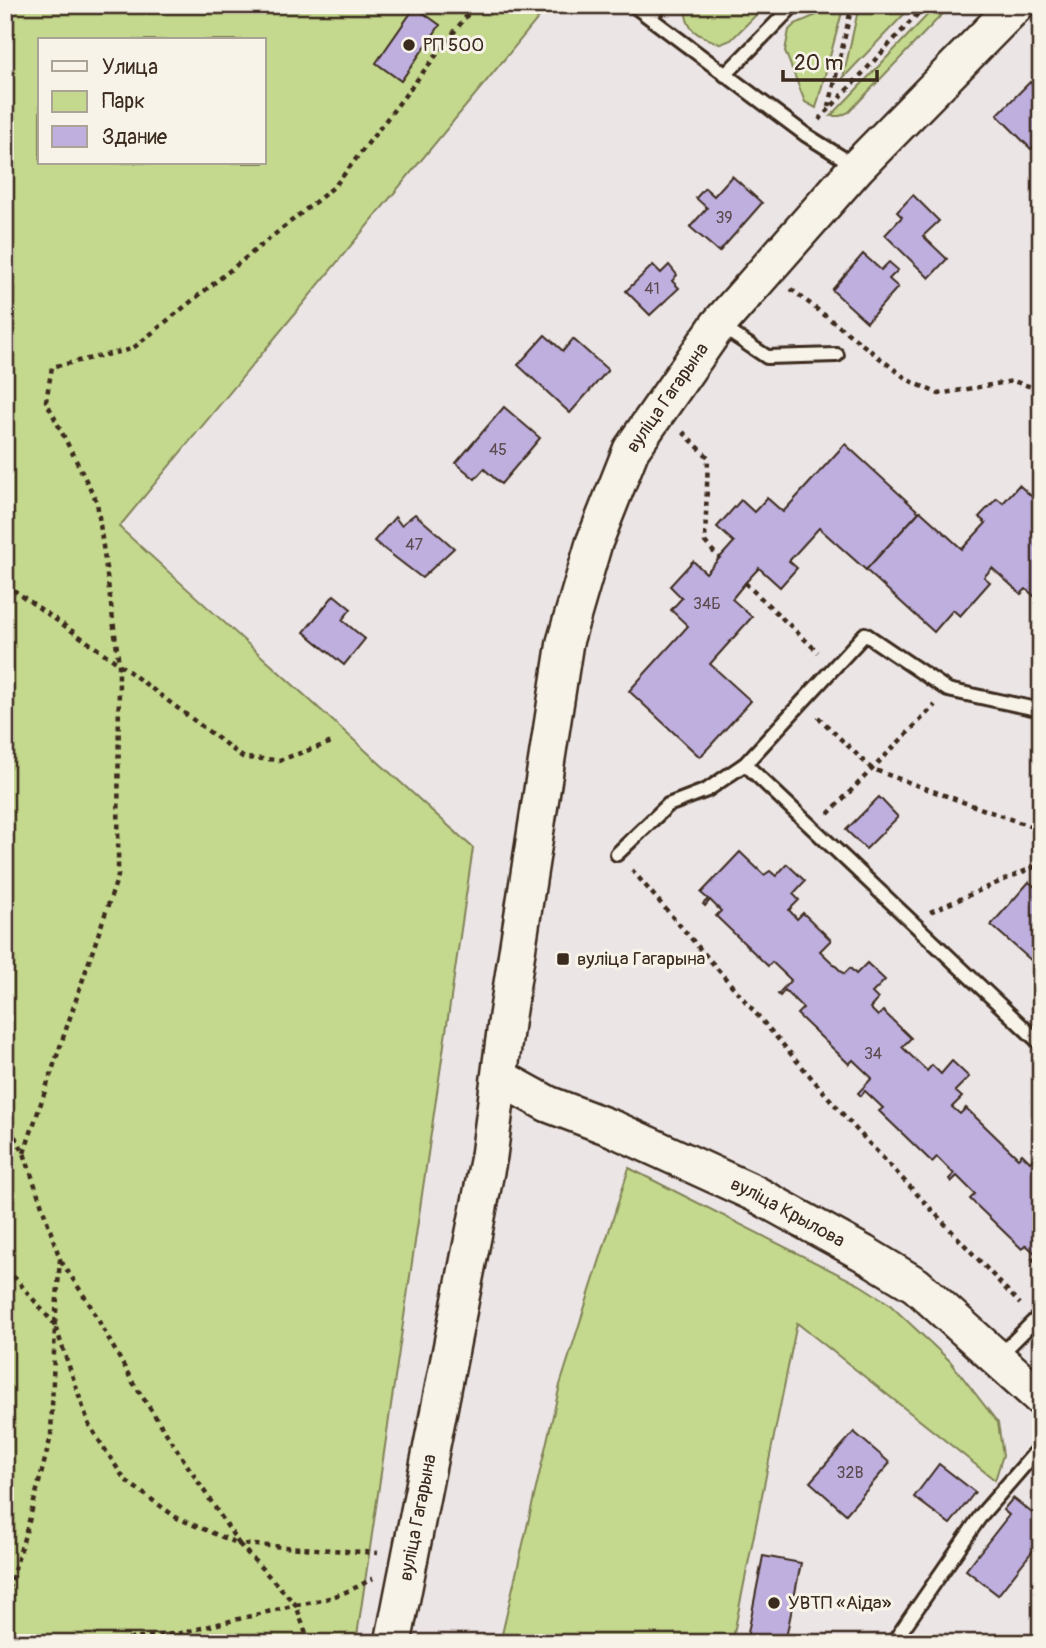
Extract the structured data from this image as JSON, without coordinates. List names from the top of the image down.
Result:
{
  "streets": {
    "main road": ["вуліца Гагарына", "вуліца Крылова"]
  },
  "crossings": [
    ["вуліца Гагарына", "вуліца Крылова"]
  ],
  "places": {
    "other": ["РП 500", "УВТП «Аіда»"],
    "transit": ["вуліца Гагарына"]
  },
  "house_numbers": [
    "39",
    "41",
    "45",
    "47",
    "34Б",
    "34",
    "32В"
  ],
  "legend": ["Улица", "Парк", "Здание"],
  "scale_bar": "20 m"
}
